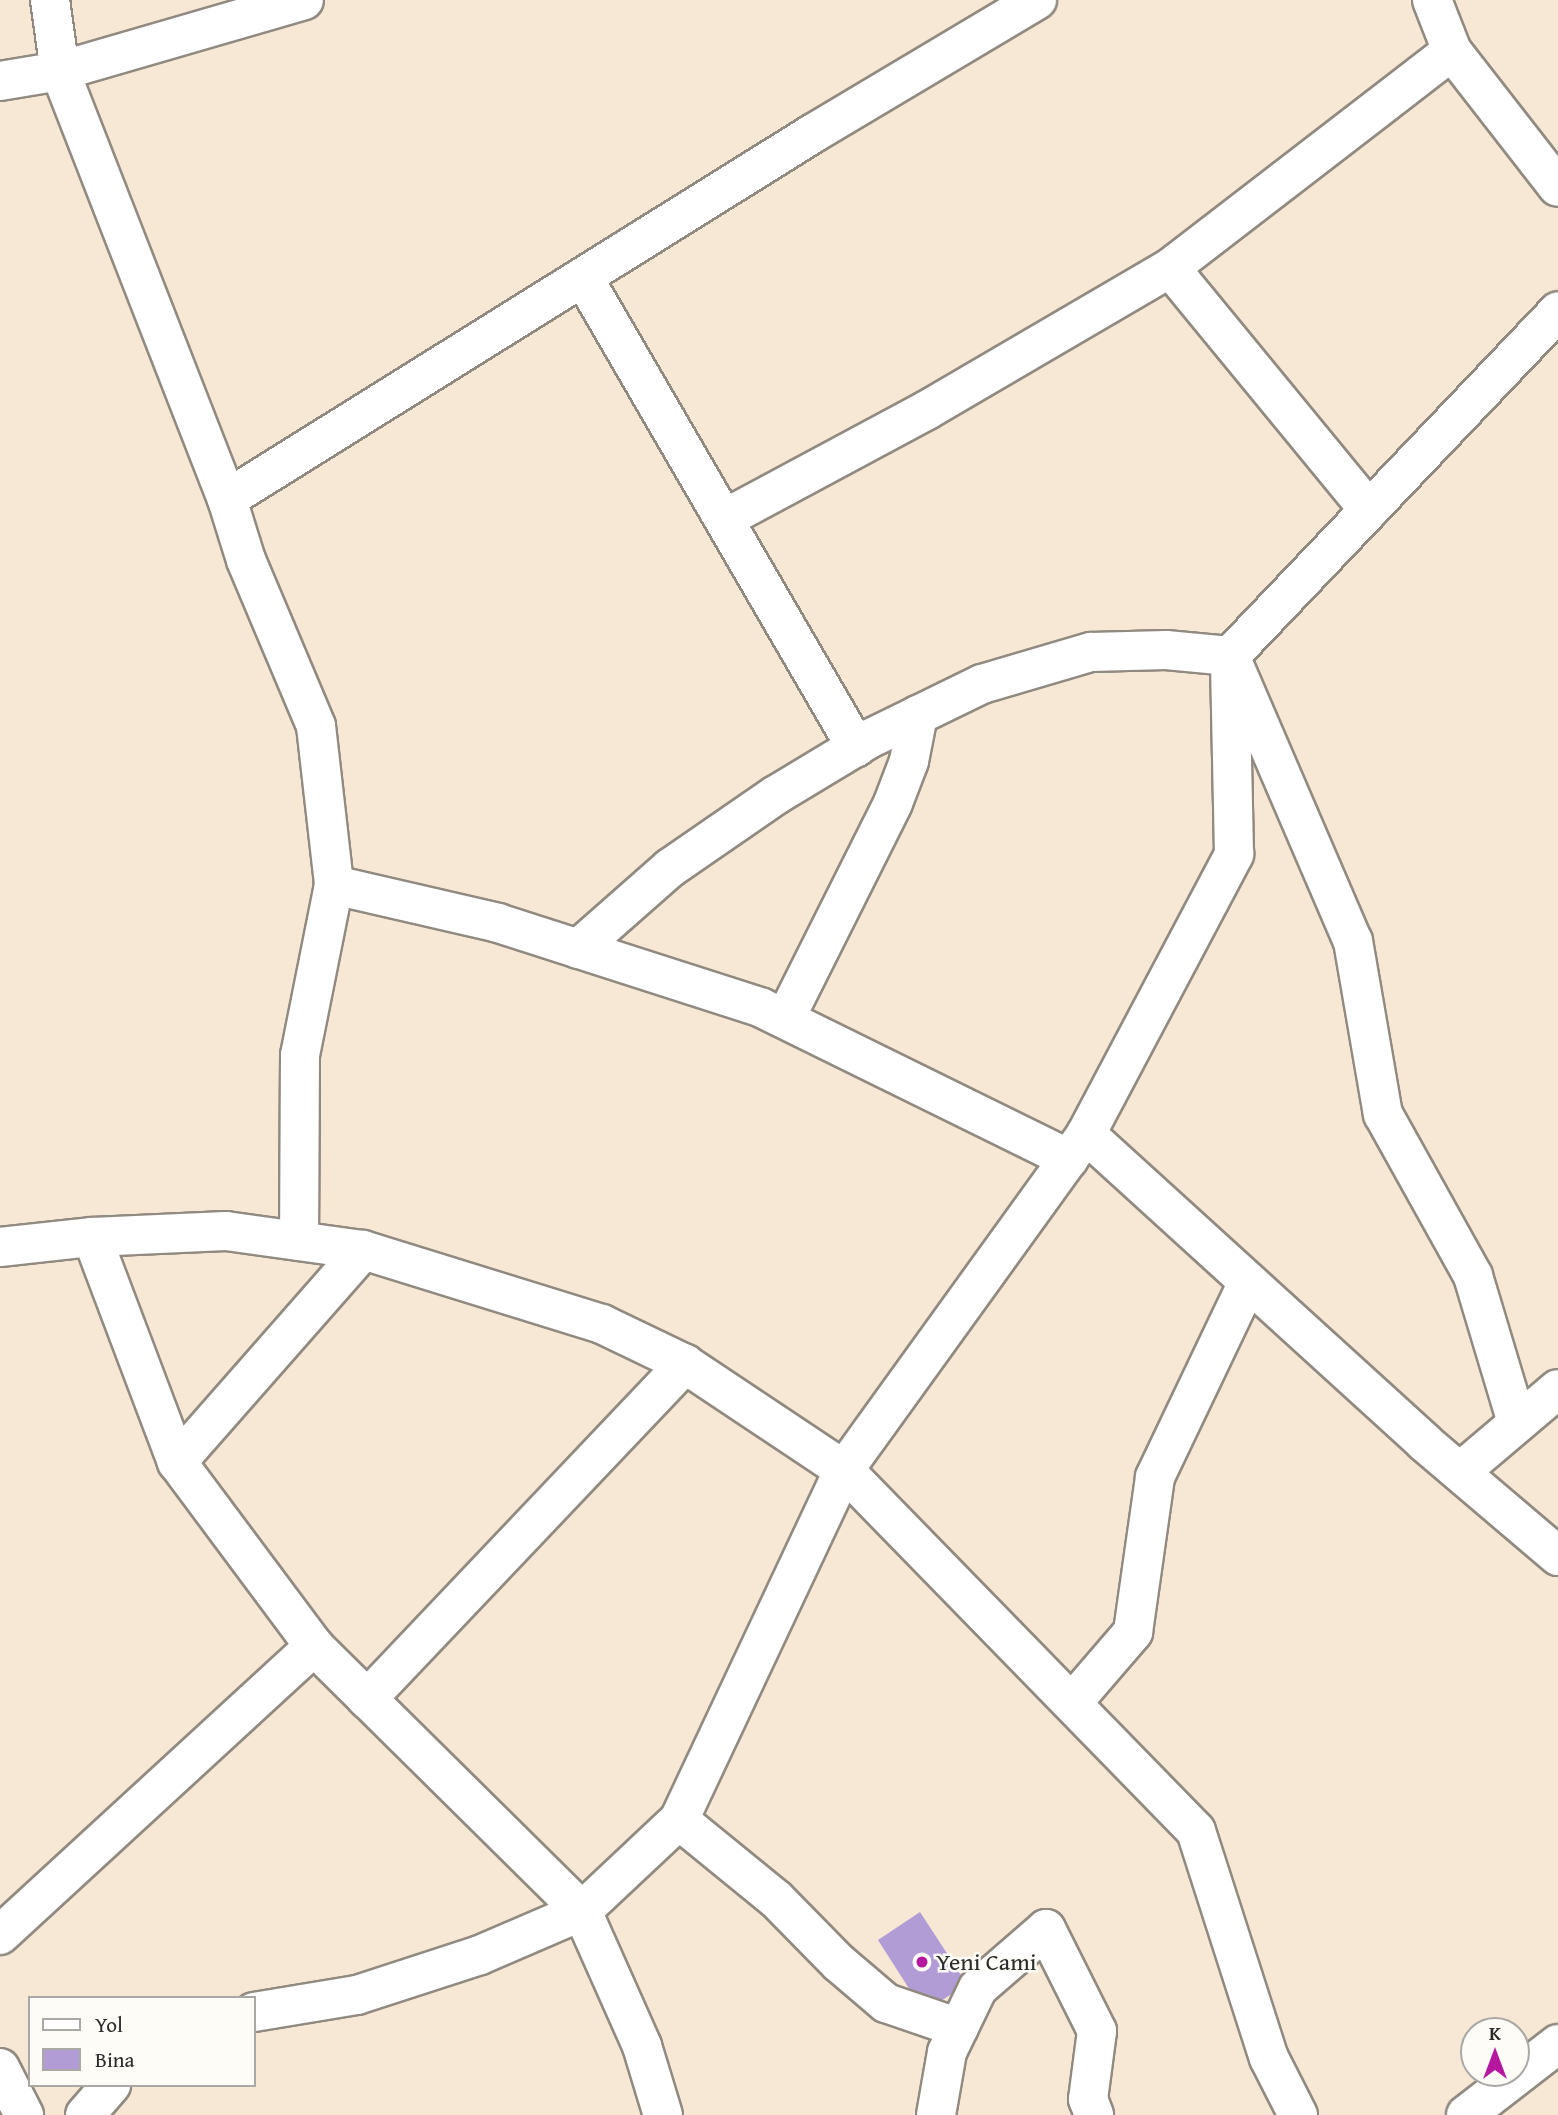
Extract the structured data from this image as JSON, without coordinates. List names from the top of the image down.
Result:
{
  "places": ["Yeni Cami"],
  "legend": ["Yol", "Bina"],
  "north": "top"
}
